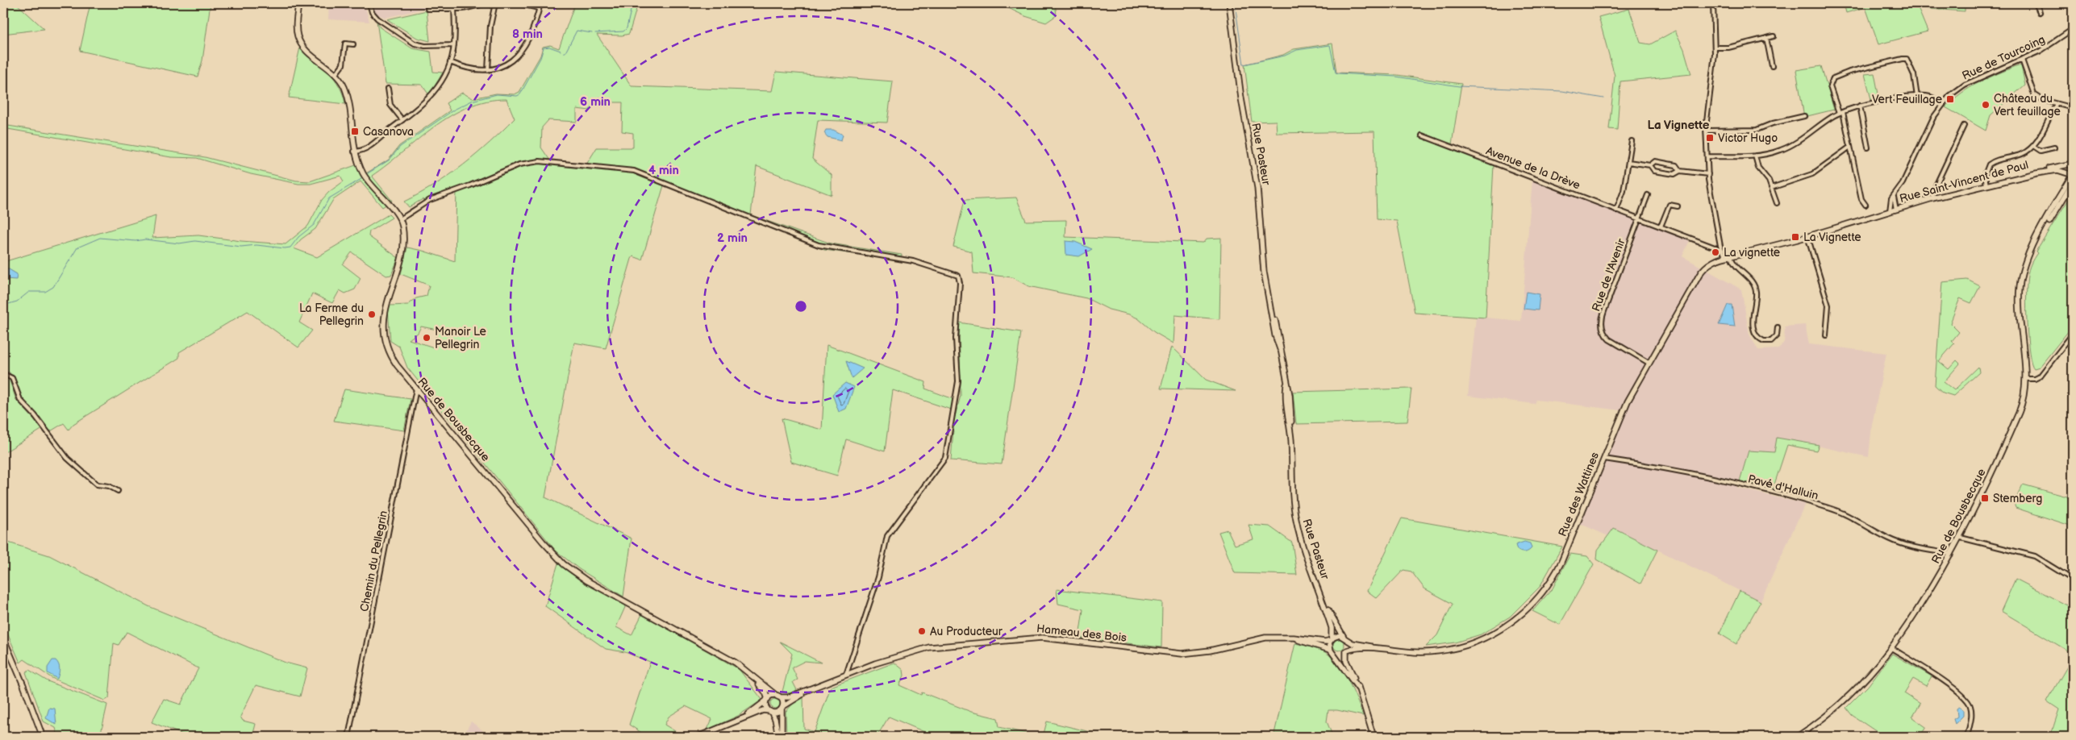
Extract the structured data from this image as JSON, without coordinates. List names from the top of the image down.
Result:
{
  "streets": {
    "street": [
      "Rue de Tourcoing",
      "Rue Pasteur",
      "Avenue de la Drève",
      "Rue Saint-Vincent de Paul",
      "Rue de l'Avenir",
      "Rue de Bousbecque",
      "Pavé d'Halluin",
      "Rue des Wattines",
      "Chemin du Pellegrin",
      "Hameau des Bois"
    ]
  },
  "crossings": [
    ["Rue de Tourcoing", "Rue Saint-Vincent de Paul"],
    ["Rue Pasteur", "Rue des Wattines"],
    ["Rue Pasteur", "Hameau des Bois"],
    ["Avenue de la Drève", "Rue de l'Avenir"],
    ["Rue Saint-Vincent de Paul", "Rue des Wattines"],
    ["Rue de l'Avenir", "Rue des Wattines"],
    ["Rue de Bousbecque", "Pavé d'Halluin"],
    ["Rue de Bousbecque", "Chemin du Pellegrin"],
    ["Rue de Bousbecque", "Hameau des Bois"],
    ["Pavé d'Halluin", "Rue des Wattines"],
    ["Rue des Wattines", "Hameau des Bois"]
  ],
  "districts": ["La Vignette"],
  "places": {
    "transit": [
      "Vert Feuillage",
      "Casanova",
      "Victor Hugo",
      "La Vignette",
      "Stemberg"
    ],
    "other": [
      "Château du Vert feuillage",
      "La vignette",
      "La Ferme du Pellegrin",
      "Manoir Le Pellegrin",
      "Au Producteur"
    ]
  },
  "rings": [
    "8 min",
    "6 min",
    "4 min",
    "2 min"
  ]
}
